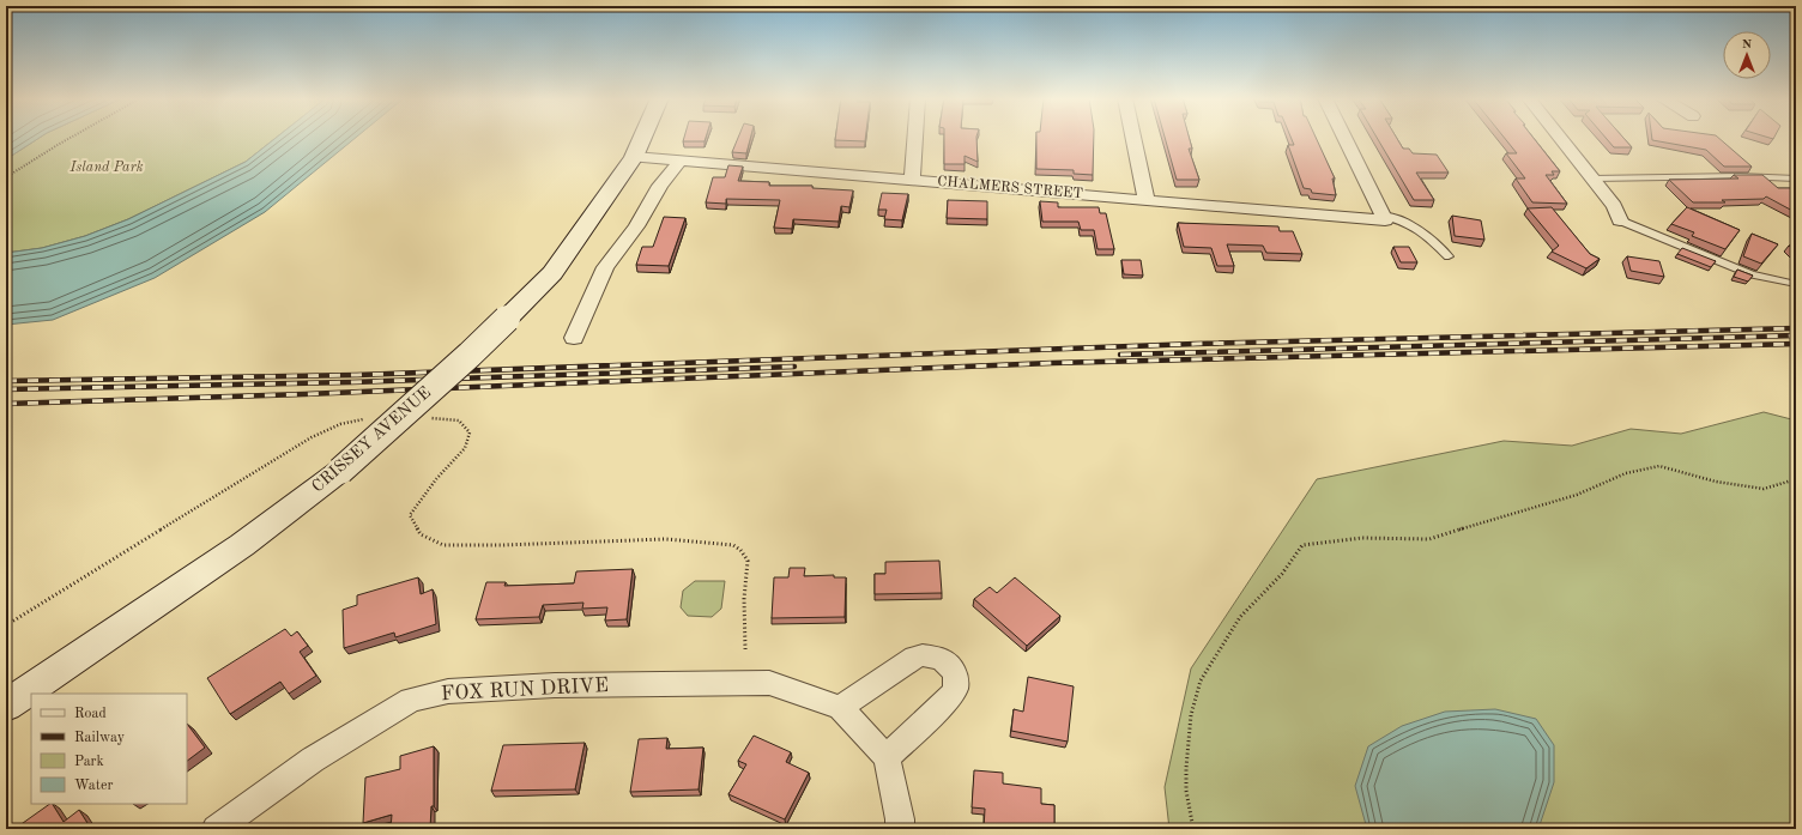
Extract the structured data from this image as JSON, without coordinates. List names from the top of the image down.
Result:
{
  "streets": {
    "main road": ["CRISSEY AVENUE"],
    "street": ["CHALMERS STREET", "FOX RUN DRIVE"]
  },
  "crossings": [
    ["CHALMERS STREET", "CRISSEY AVENUE"]
  ],
  "parks": ["Island Park"],
  "legend": [
    "Road",
    "Railway",
    "Park",
    "Water"
  ],
  "north": "top"
}
